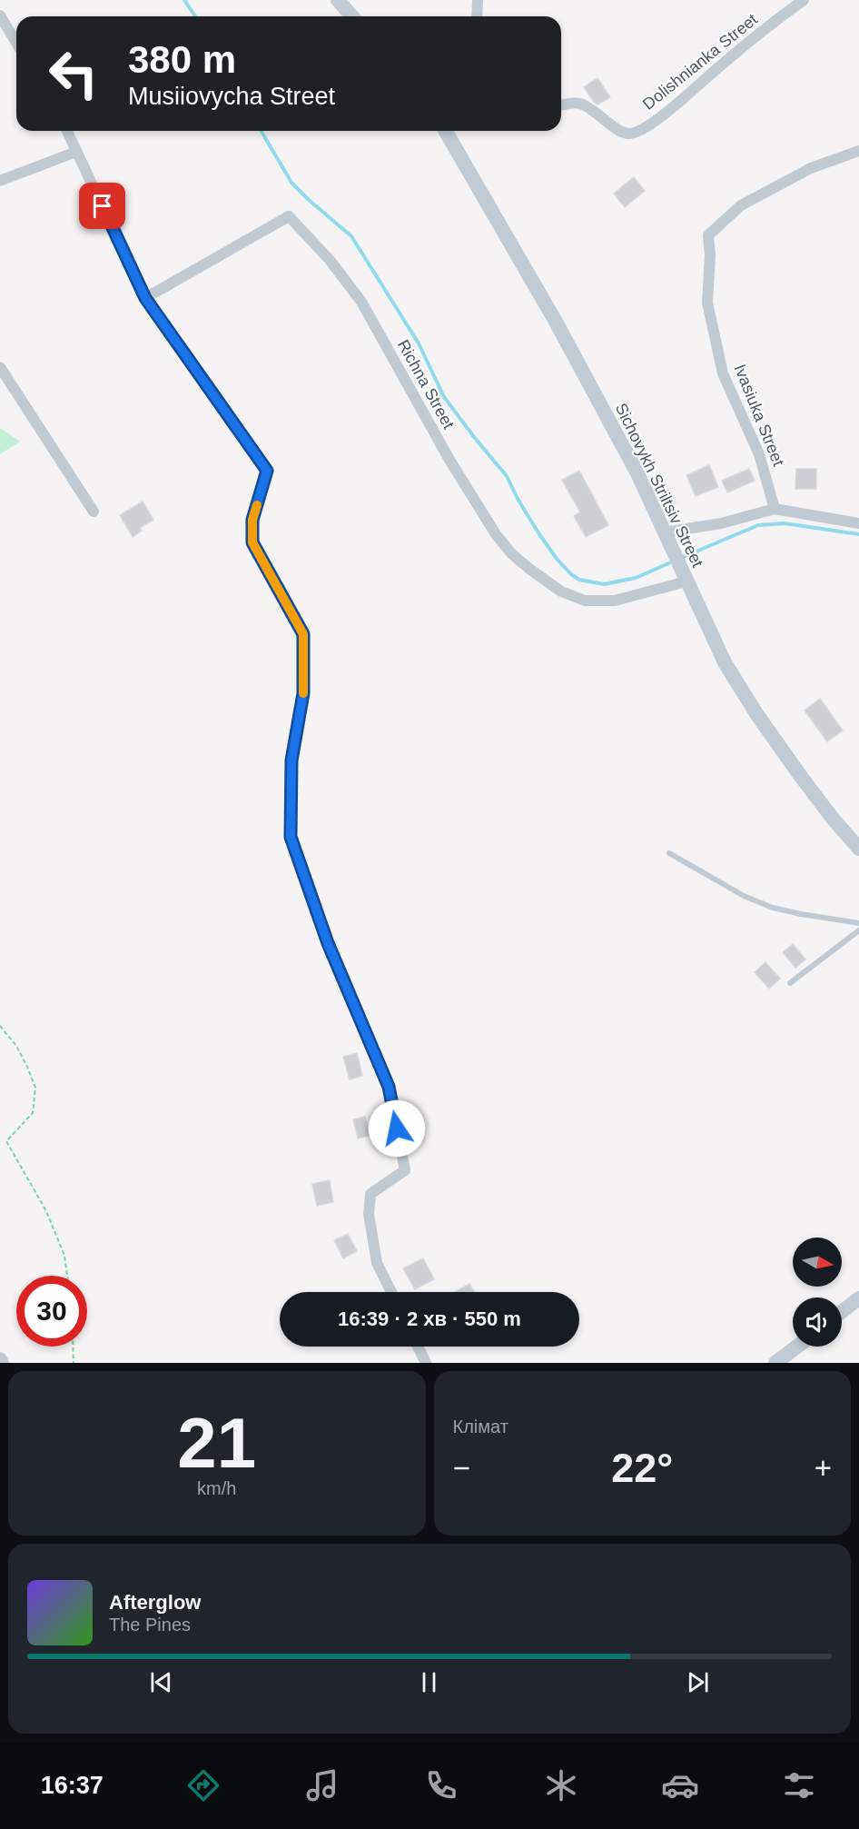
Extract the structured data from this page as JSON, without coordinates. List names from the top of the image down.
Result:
{
  "streets": {
    "street": [
      "Dolishnianka Street",
      "Richna Street",
      "Ivasiuka Street",
      "Sichovykh Striltsiv Street"
    ]
  },
  "crossings": [
    ["Richna Street", "Sichovykh Striltsiv Street"]
  ],
  "north": "right",
  "page": {
    "turn": ["380 m", "Musiiovycha Street"],
    "limit": "30",
    "trip": "16:39 · 2 хв · 550 m",
    "tile": [
      ["21", "km/h"],
      "Клімат"
    ],
    "heat": ["−", "22°", "+"],
    "song": ["Afterglow", "The Pines"],
    "tabs": "16:37"
  }
}
